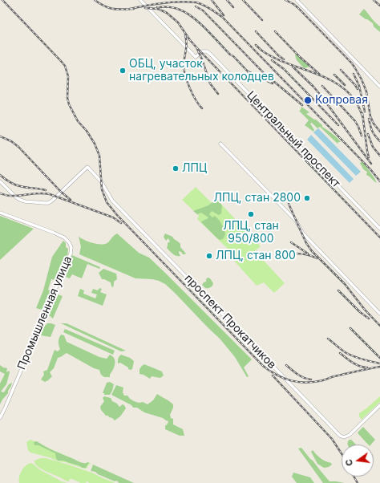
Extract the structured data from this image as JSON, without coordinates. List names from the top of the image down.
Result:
{
  "streets": {
    "street": ["Центральный проспект", "Промышленная улица", "проспект Прокатчиков"]
  },
  "places": [
    "ОБЦ, участок нагревательных колодцев",
    "Копровая",
    "ЛПЦ",
    "ЛПЦ, стан 2800",
    "ЛПЦ, стан 950/800",
    "ЛПЦ, стан 800"
  ],
  "north": "left"
}
